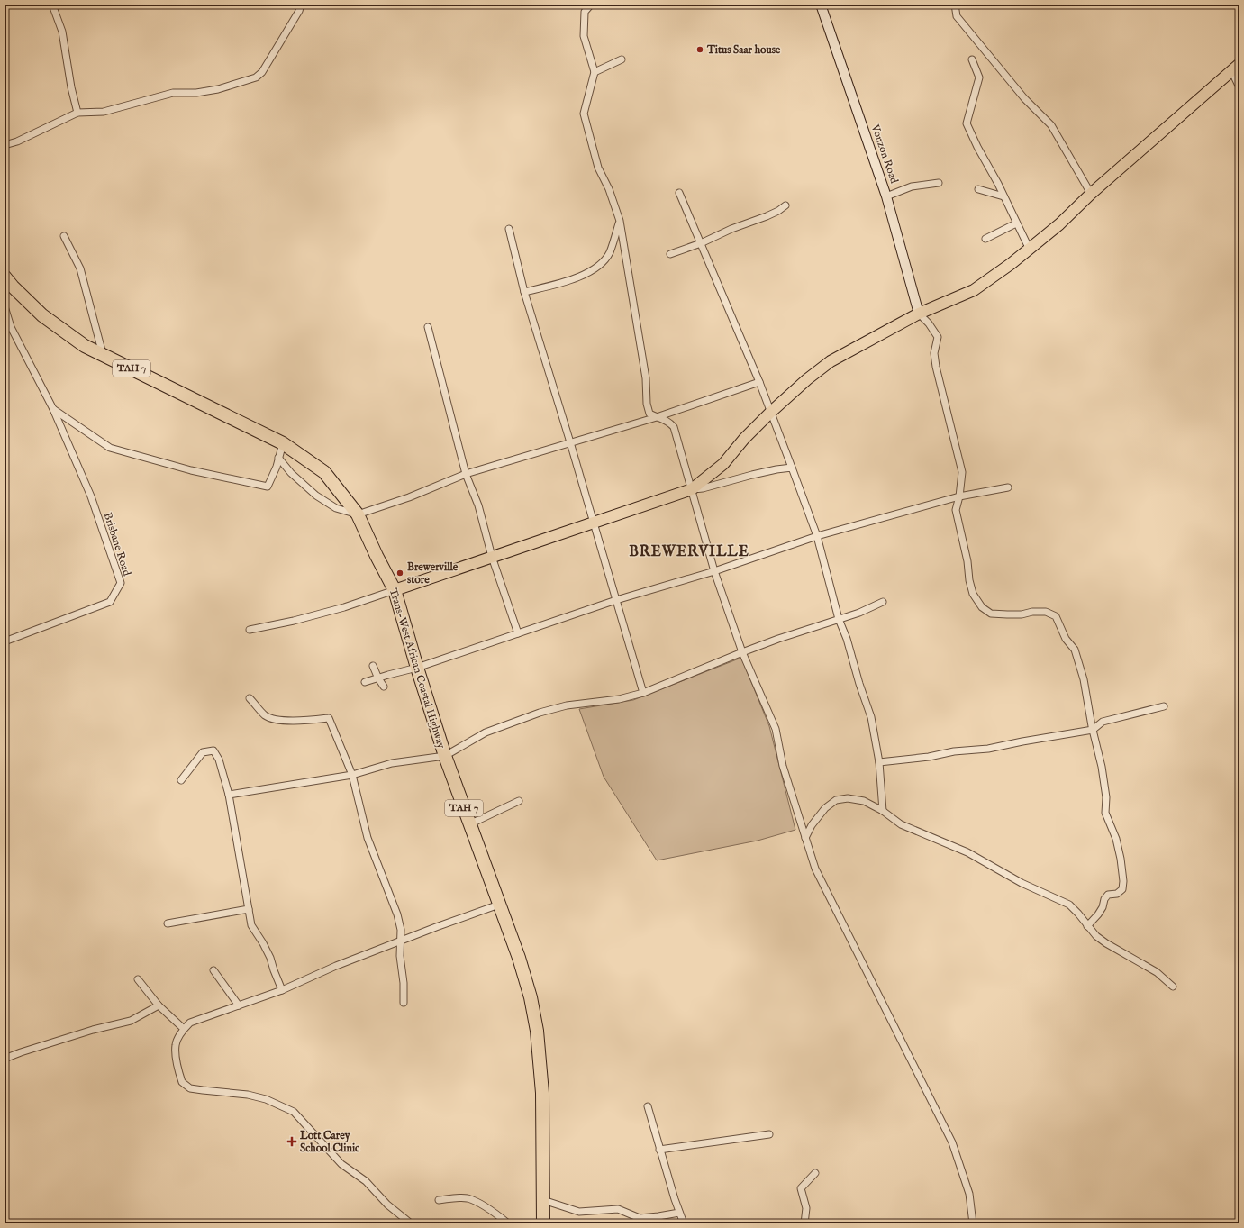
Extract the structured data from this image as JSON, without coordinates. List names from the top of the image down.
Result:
{
  "streets": {
    "highway": ["TAH 7", "Trans-West African Coastal Highway"],
    "street": ["Vonzon Road", "Brisbane Road"]
  },
  "districts": ["BREWERVILLE"],
  "places": {
    "other": ["Titus Saar house", "Brewerville store"],
    "health": ["Lott Carey School Clinic"]
  }
}
